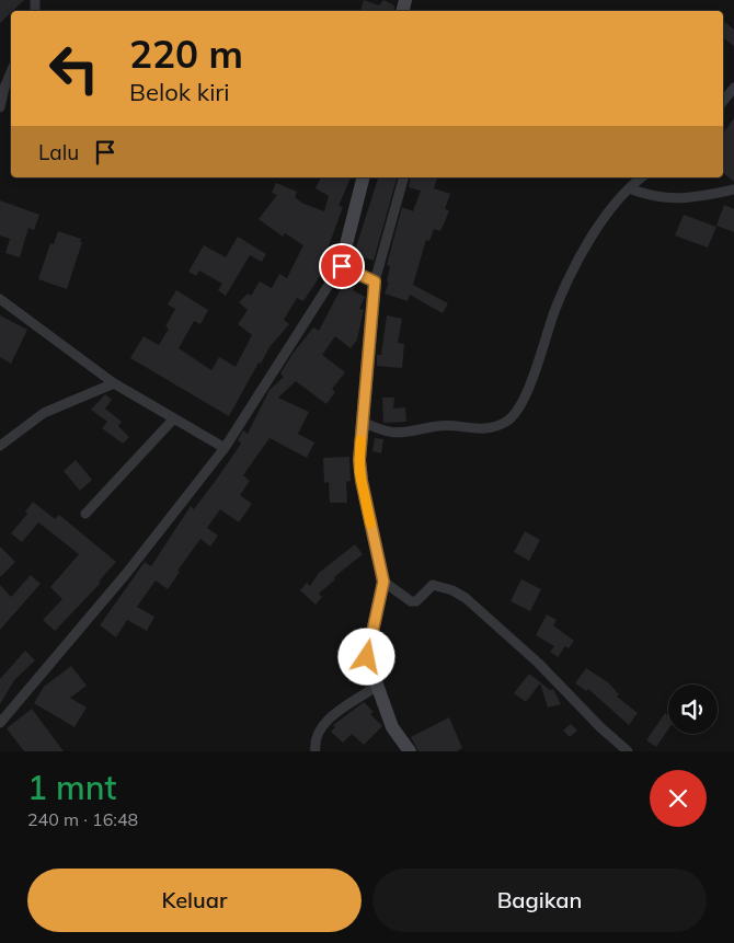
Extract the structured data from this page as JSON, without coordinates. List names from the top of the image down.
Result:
{
  "page": {
    "turn": ["220 m", "Belok kiri"],
    "then": "Lalu",
    "heading": ["1 mnt", "240 m · 16:48"],
    "buttons": ["Keluar", "Bagikan"]
  }
}
